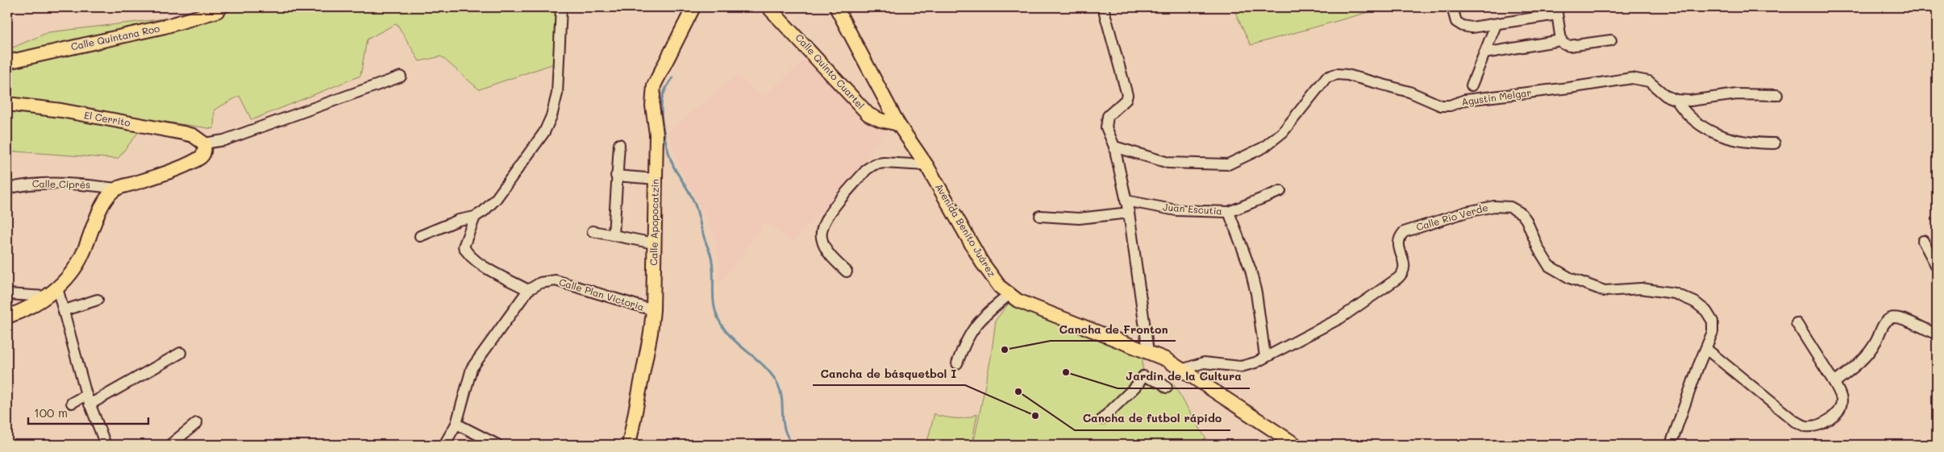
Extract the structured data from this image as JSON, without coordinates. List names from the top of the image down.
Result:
{
  "streets": {
    "main road": [
      "Calle Quintana Roo",
      "Calle Quinto Cuartel",
      "El Cerrito",
      "Calle Apopocatzin",
      "Avenida Benito Juárez"
    ],
    "street": [
      "Agustín Melgar",
      "Calle Ciprés",
      "Juan Escutia",
      "Calle Río Verde",
      "Calle Plan Victoria"
    ]
  },
  "crossings": [
    ["Calle Quinto Cuartel", "Avenida Benito Juárez"],
    ["Calle Río Verde", "Avenida Benito Juárez"],
    ["Calle Apopocatzin", "Calle Plan Victoria"]
  ],
  "places": [
    "Cancha de Fronton",
    "Jardin de la Cultura",
    "Cancha de futbol rápido",
    "Cancha de básquetbol I"
  ],
  "scale_bar": "100 m"
}
